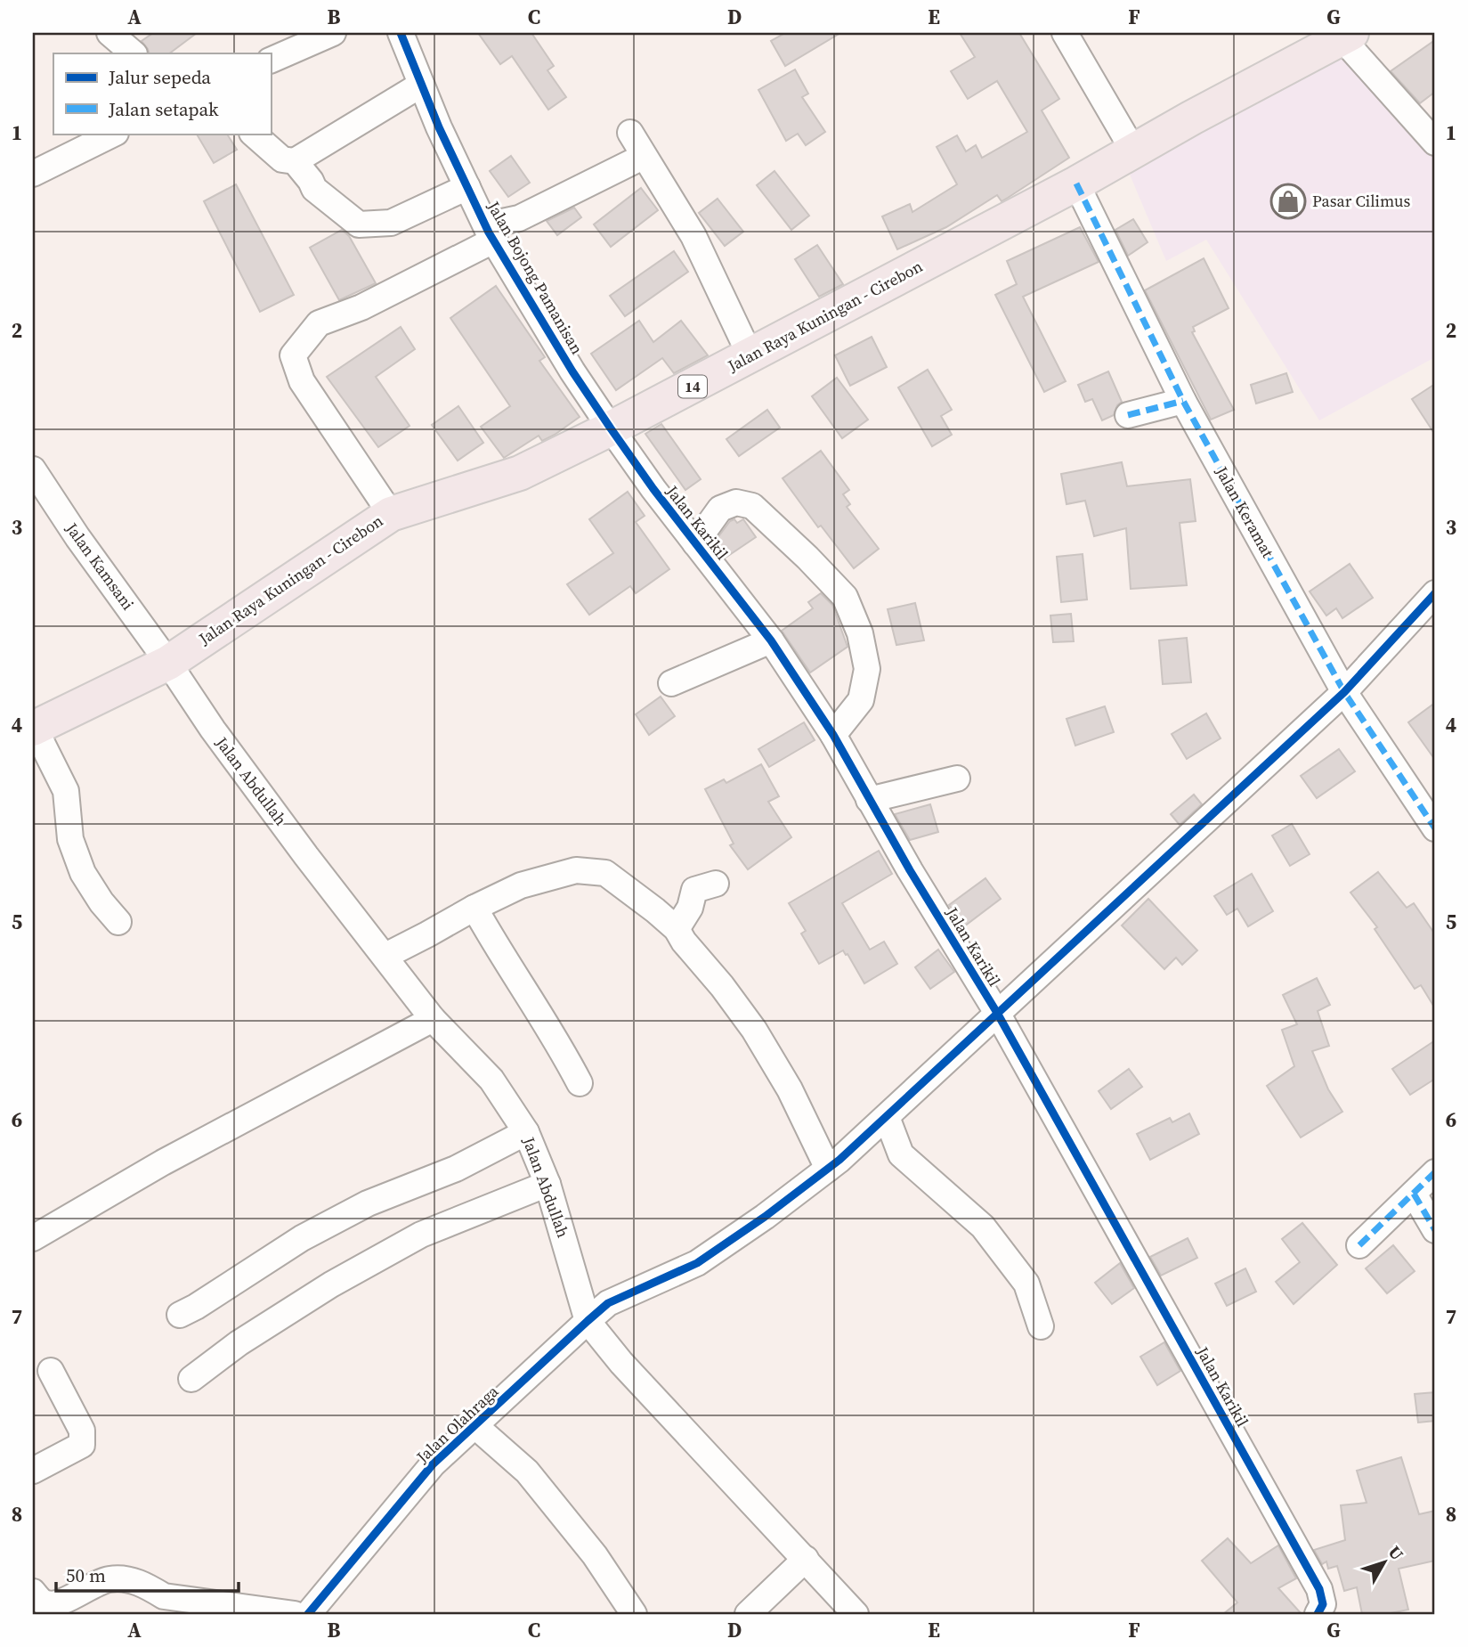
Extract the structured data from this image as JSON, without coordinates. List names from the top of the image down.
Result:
{
  "streets": {
    "highway": ["Jalan Raya Kuningan - Cirebon", "14"],
    "street": [
      "Jalan Bojong Pamanisan",
      "Jalan Keramat",
      "Jalan Karikil",
      "Jalan Kamsani",
      "Jalan Abdullah",
      "Jalan Olahraga"
    ]
  },
  "crossings": [
    ["Jalan Bojong Pamanisan", "Jalan Raya Kuningan - Cirebon"],
    ["Jalan Bojong Pamanisan", "Jalan Karikil"],
    ["Jalan Raya Kuningan - Cirebon", "Jalan Keramat"],
    ["Jalan Raya Kuningan - Cirebon", "Jalan Karikil"],
    ["Jalan Raya Kuningan - Cirebon", "Jalan Kamsani"],
    ["Jalan Raya Kuningan - Cirebon", "Jalan Abdullah"],
    ["Jalan Keramat", "Jalan Olahraga"],
    ["Jalan Karikil", "Jalan Olahraga"],
    ["Jalan Kamsani", "Jalan Abdullah"],
    ["Jalan Abdullah", "Jalan Olahraga"]
  ],
  "places": {
    "shop": ["Pasar Cilimus"]
  },
  "legend": ["Jalur sepeda", "Jalan setapak"],
  "scale_bar": "50 m",
  "north": "top right",
  "grid": {
    "columns": [
      "A",
      "B",
      "C",
      "D",
      "E",
      "F",
      "G"
    ],
    "rows": [
      "1",
      "2",
      "3",
      "4",
      "5",
      "6",
      "7",
      "8"
    ]
  }
}
